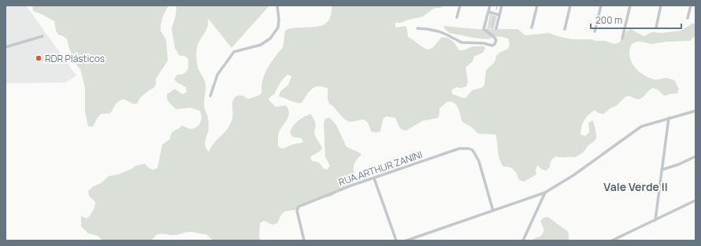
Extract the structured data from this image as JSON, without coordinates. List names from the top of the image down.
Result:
{
  "streets": {
    "street": ["RUA ARTHUR ZANINI"]
  },
  "districts": ["Vale Verde II"],
  "places": ["RDR Plásticos"],
  "scale_bar": "200 m"
}
